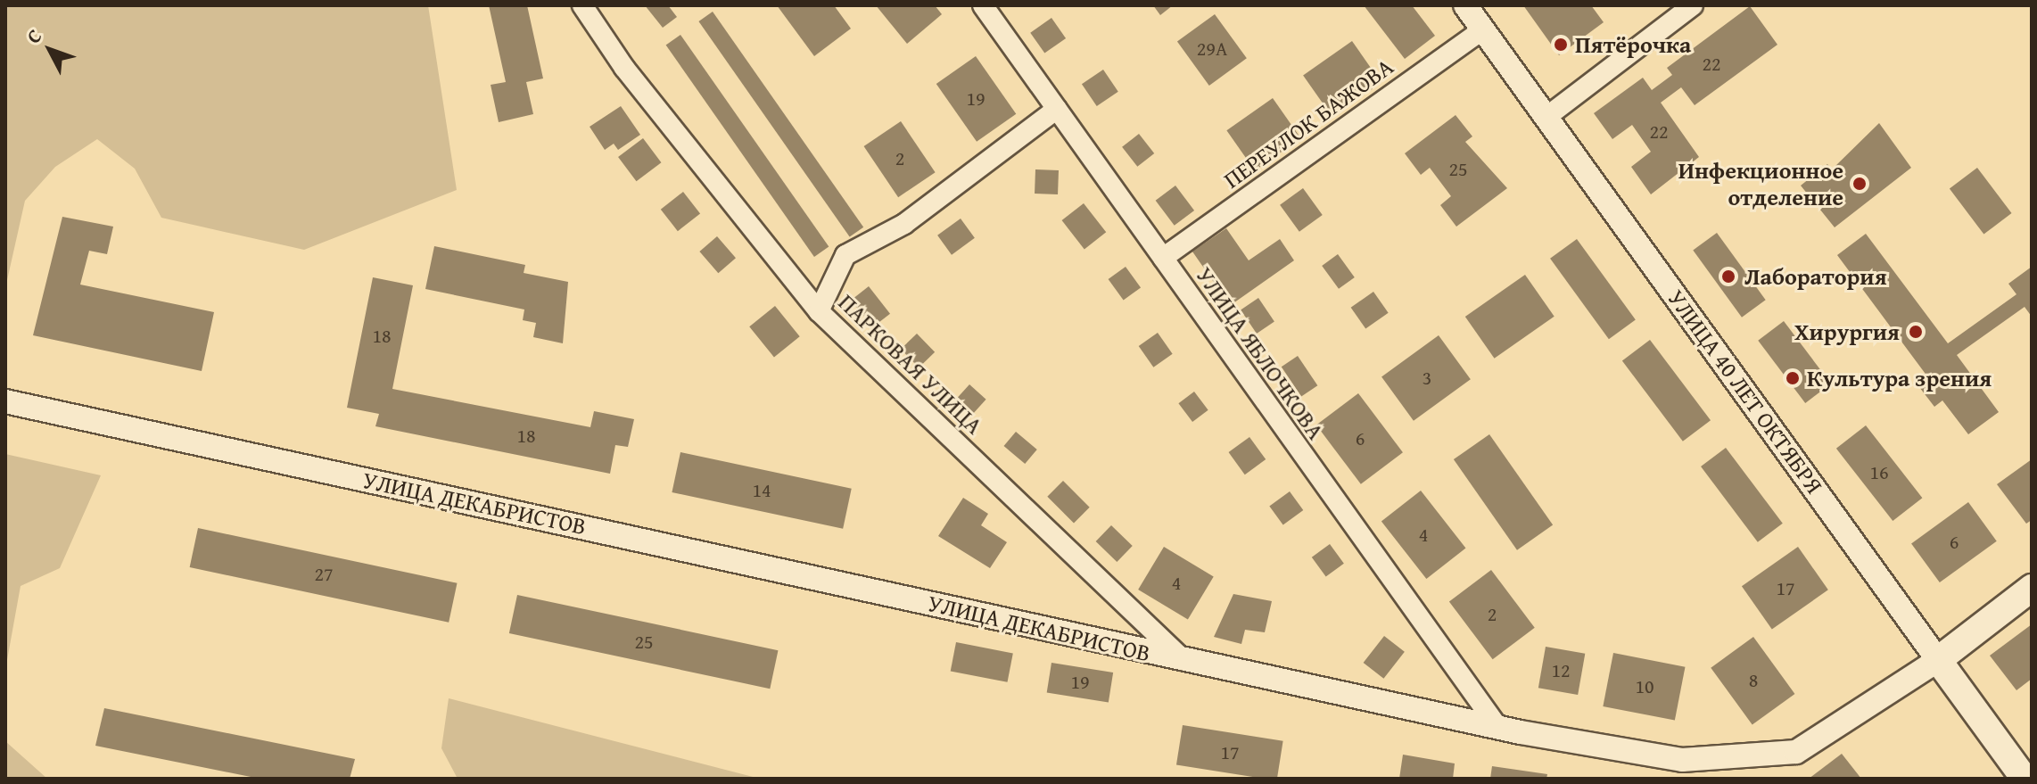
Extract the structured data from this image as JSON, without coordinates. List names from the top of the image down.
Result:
{
  "streets": {
    "main road": ["УЛИЦА 40 ЛЕТ ОКТЯБРЯ", "УЛИЦА ДЕКАБРИСТОВ"],
    "street": ["ПЕРЕУЛОК БАЖОВА", "УЛИЦА ЯБЛОЧКОВА", "ПАРКОВАЯ УЛИЦА"]
  },
  "crossings": [
    ["ПЕРЕУЛОК БАЖОВА", "УЛИЦА ЯБЛОЧКОВА"],
    ["ПЕРЕУЛОК БАЖОВА", "УЛИЦА 40 ЛЕТ ОКТЯБРЯ"],
    ["УЛИЦА ЯБЛОЧКОВА", "УЛИЦА ДЕКАБРИСТОВ"],
    ["ПАРКОВАЯ УЛИЦА", "УЛИЦА ДЕКАБРИСТОВ"],
    ["УЛИЦА 40 ЛЕТ ОКТЯБРЯ", "УЛИЦА ДЕКАБРИСТОВ"]
  ],
  "places": [
    "Пятёрочка",
    "Инфекционное отделение",
    "Лаборатория",
    "Хирургия",
    "Культура зрения"
  ],
  "house_numbers": [
    "29А",
    "22",
    "19",
    "22",
    "2",
    "25",
    "18",
    "3",
    "18",
    "6",
    "16",
    "14",
    "4",
    "6",
    "27",
    "4",
    "17",
    "2",
    "25",
    "12",
    "8",
    "19",
    "10",
    "17"
  ],
  "north": "top left"
}
